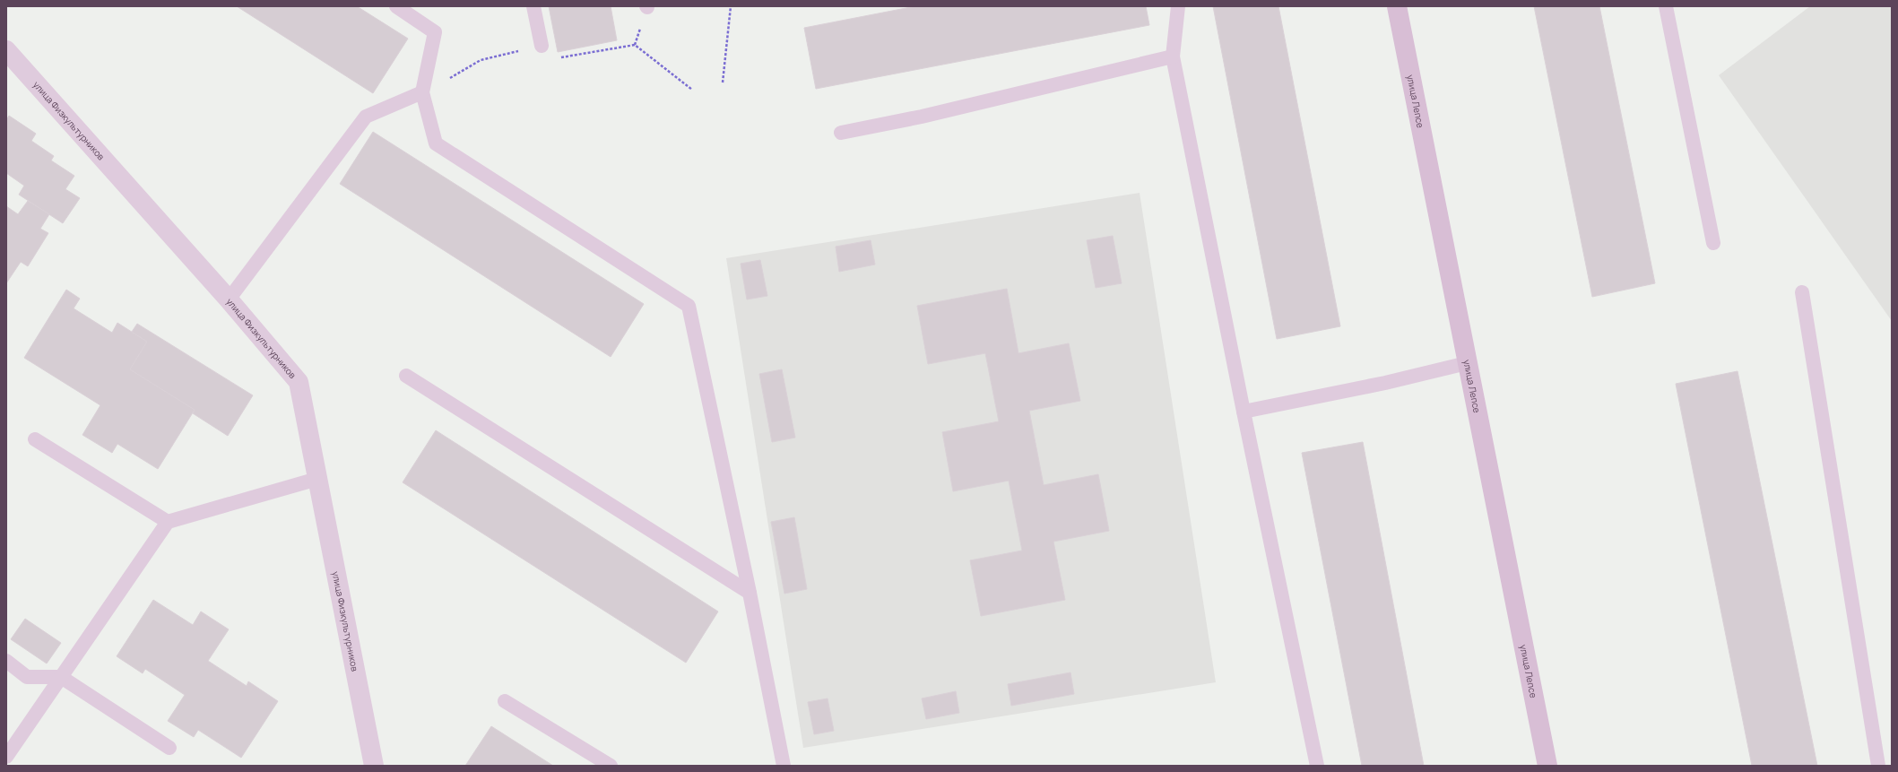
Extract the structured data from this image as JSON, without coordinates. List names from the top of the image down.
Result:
{
  "streets": {
    "main road": ["улица Лепсе"],
    "street": ["улица Физкультурников"]
  }
}
